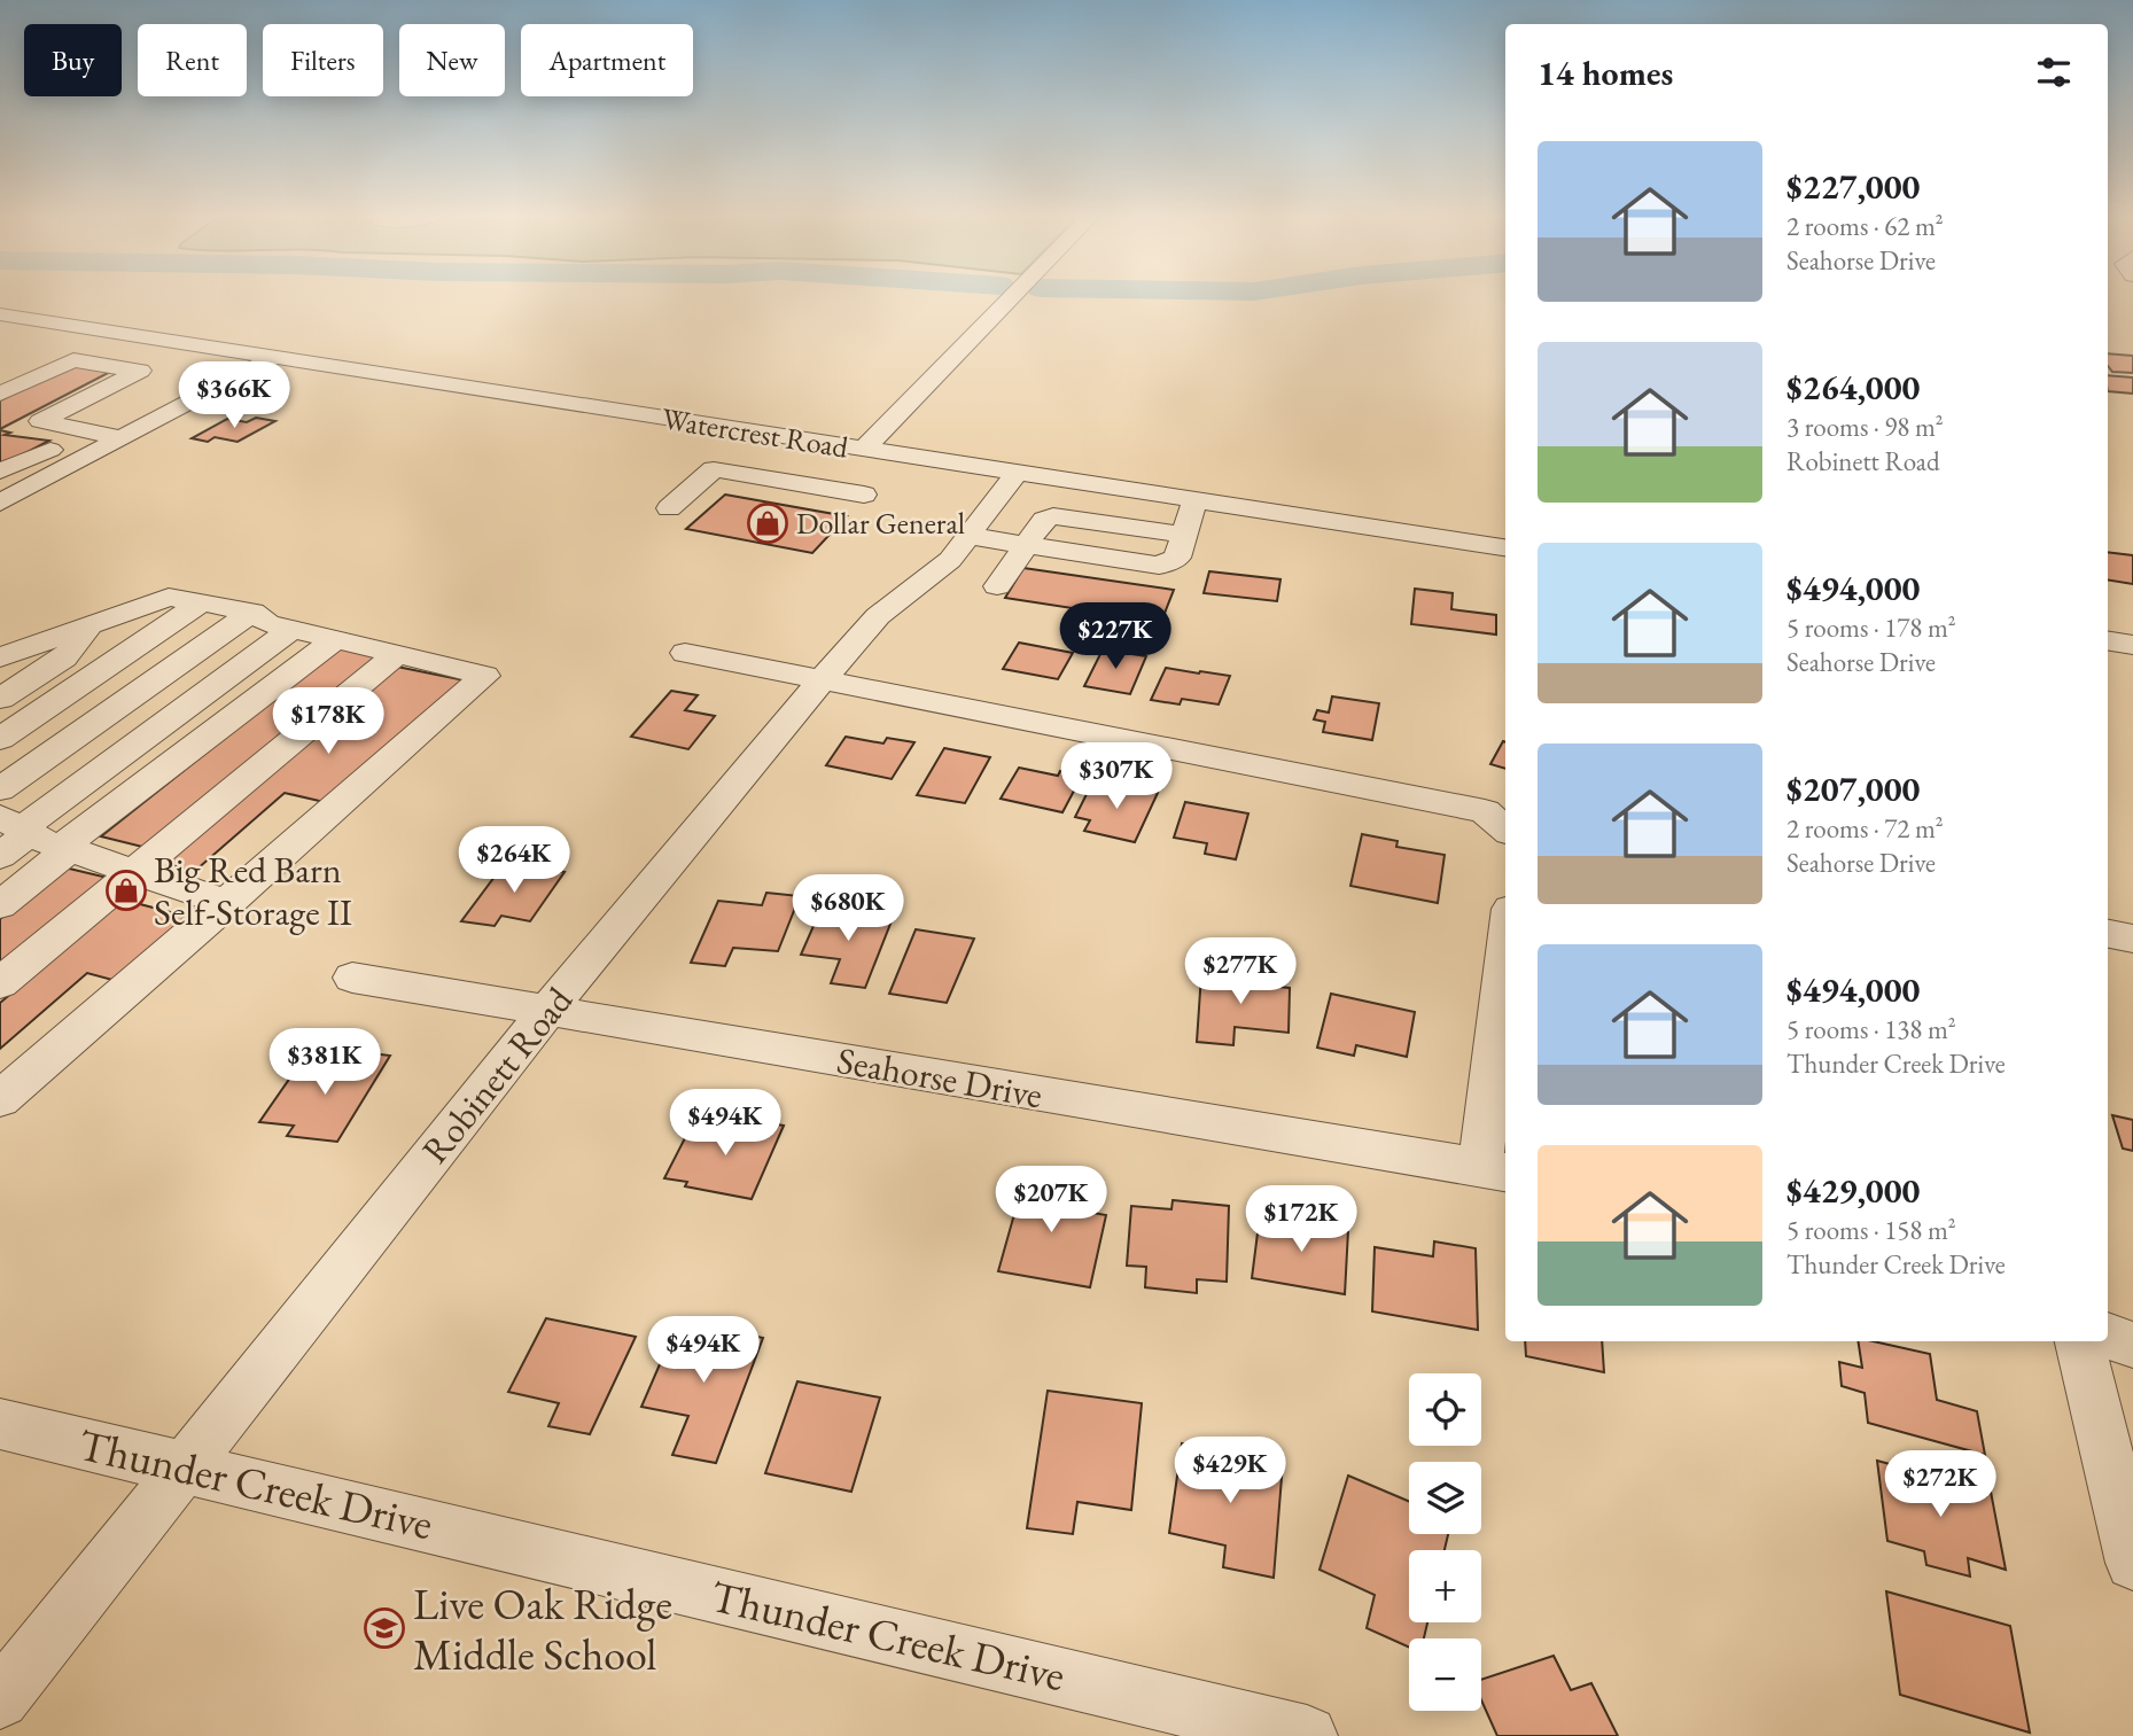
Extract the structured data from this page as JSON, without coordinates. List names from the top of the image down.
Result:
{
  "streets": {
    "street": [
      "Watercrest Road",
      "Robinett Road",
      "Seahorse Drive",
      "Thunder Creek Drive"
    ]
  },
  "crossings": [
    ["Watercrest Road", "Robinett Road"],
    ["Robinett Road", "Seahorse Drive"],
    ["Robinett Road", "Thunder Creek Drive"]
  ],
  "places": {
    "shop": ["Dollar General", "Big Red Barn Self-Storage II"],
    "school or university": ["Live Oak Ridge Middle School"]
  },
  "page": {
    "chip": [
      "Buy",
      "Rent",
      "Filters",
      "New",
      "Apartment"
    ],
    "heading": "14 homes",
    "list": [
      {
        "name": "$227,000",
        "note": "2 rooms · 62 m² · Seahorse Drive"
      },
      {
        "name": "$264,000",
        "note": "3 rooms · 98 m² · Robinett Road"
      },
      {
        "name": "$494,000",
        "note": "5 rooms · 178 m² · Seahorse Drive"
      },
      {
        "name": "$207,000",
        "note": "2 rooms · 72 m² · Seahorse Drive"
      },
      {
        "name": "$494,000",
        "note": "5 rooms · 138 m² · Thunder Creek Drive"
      },
      {
        "name": "$429,000",
        "note": "5 rooms · 158 m² · Thunder Creek Drive"
      }
    ],
    "price": [
      "$366K",
      "$227K",
      "$178K",
      "$307K",
      "$264K",
      "$680K",
      "$277K",
      "$381K",
      "$494K",
      "$207K",
      "$172K",
      "$494K",
      "$429K",
      "$272K"
    ],
    "map_buttons": ["+", "−"]
  }
}
